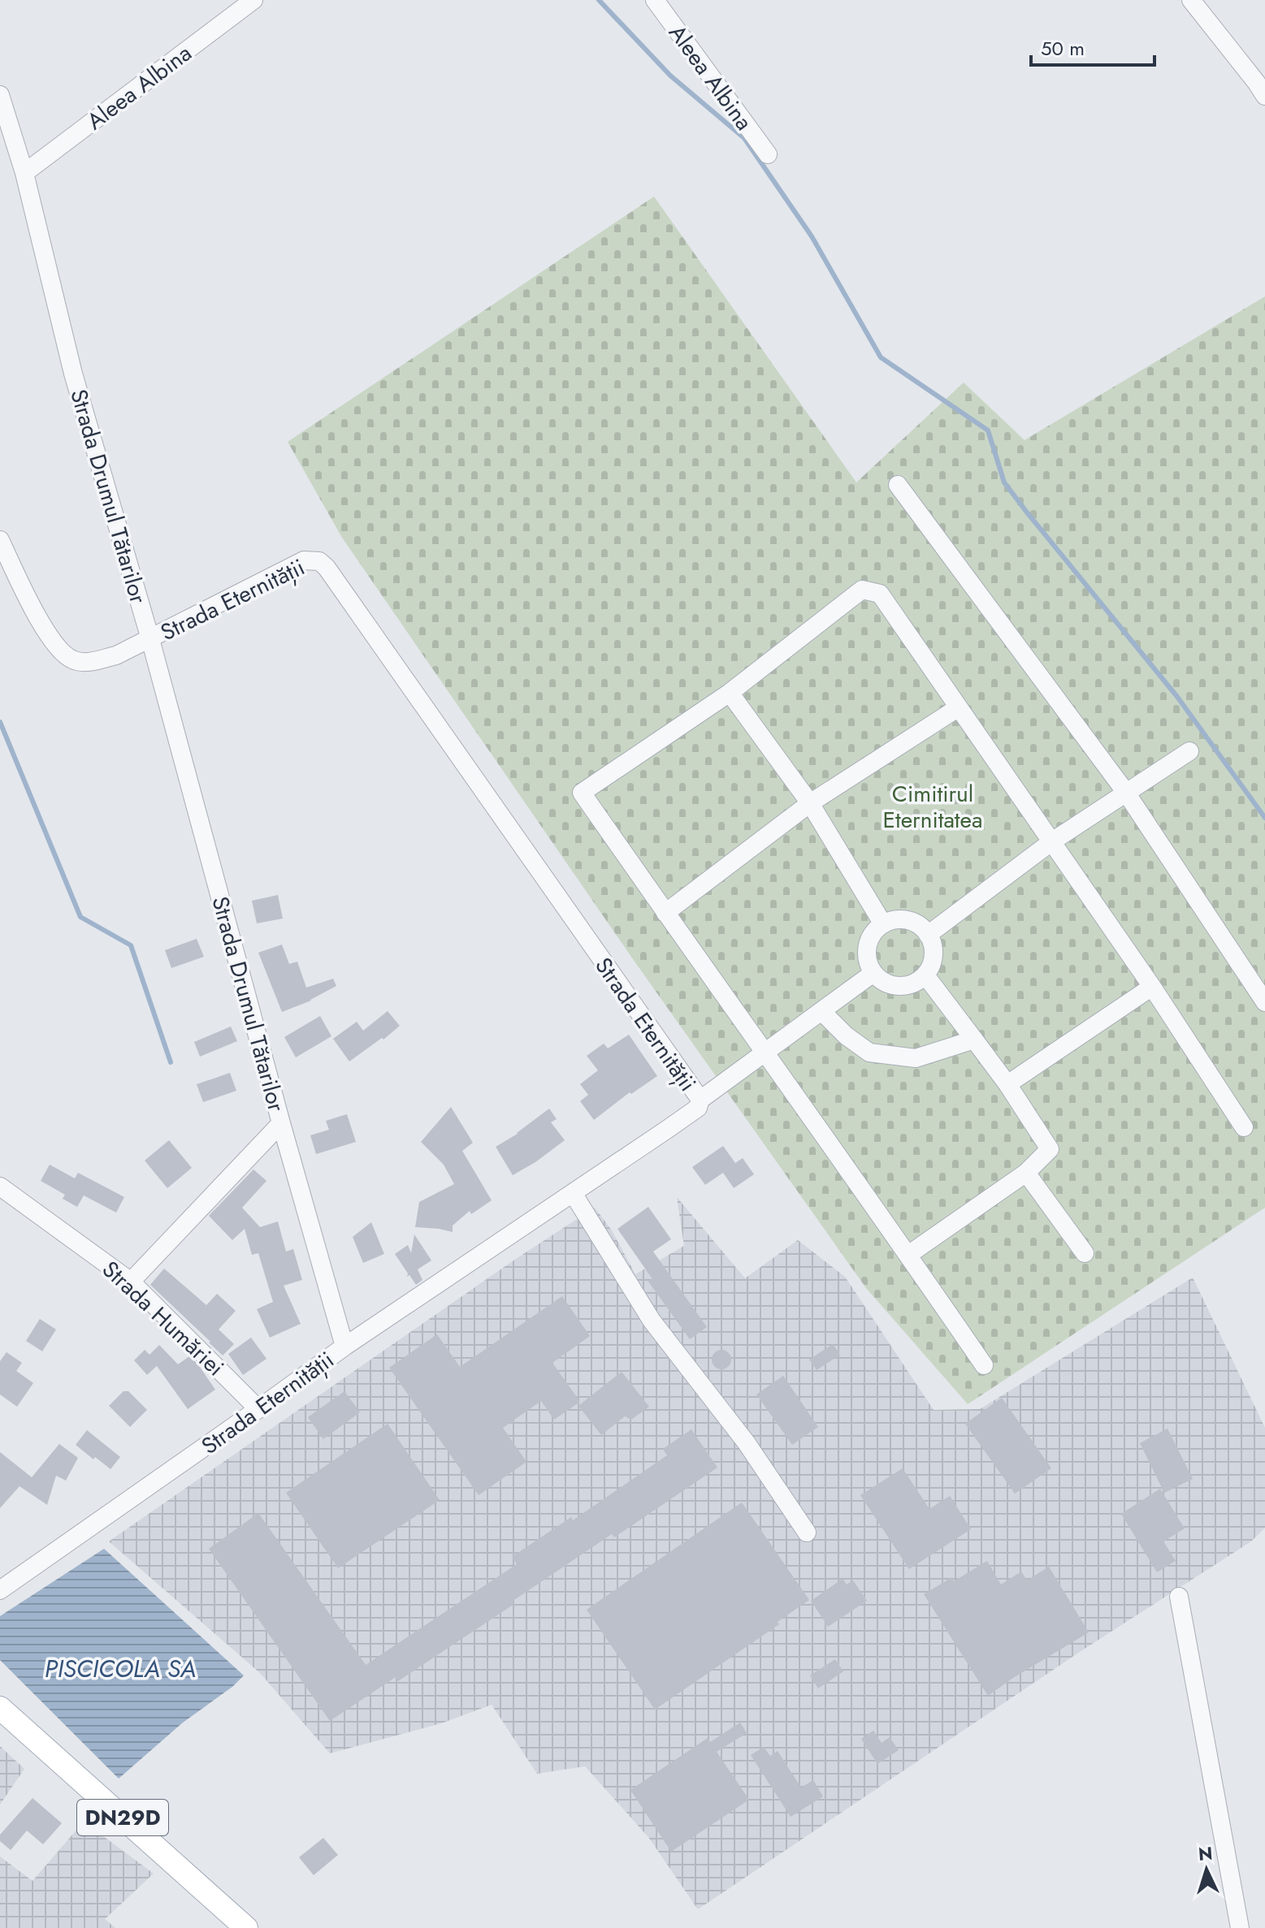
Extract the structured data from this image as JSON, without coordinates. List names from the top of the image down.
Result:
{
  "streets": {
    "main road": ["DN29D"],
    "street": [
      "Aleea Albina",
      "Strada Drumul Tătarilor",
      "Strada Eternității",
      "Strada Humăriei"
    ]
  },
  "crossings": [
    ["Aleea Albina", "Strada Drumul Tătarilor"],
    ["Strada Drumul Tătarilor", "Strada Eternității"],
    ["Strada Drumul Tătarilor", "Strada Humăriei"],
    ["Strada Eternității", "Strada Humăriei"]
  ],
  "water": ["PISCICOLA SA"],
  "parks": ["Cimitirul Eternitatea"],
  "scale_bar": "50 m",
  "north": "top"
}
